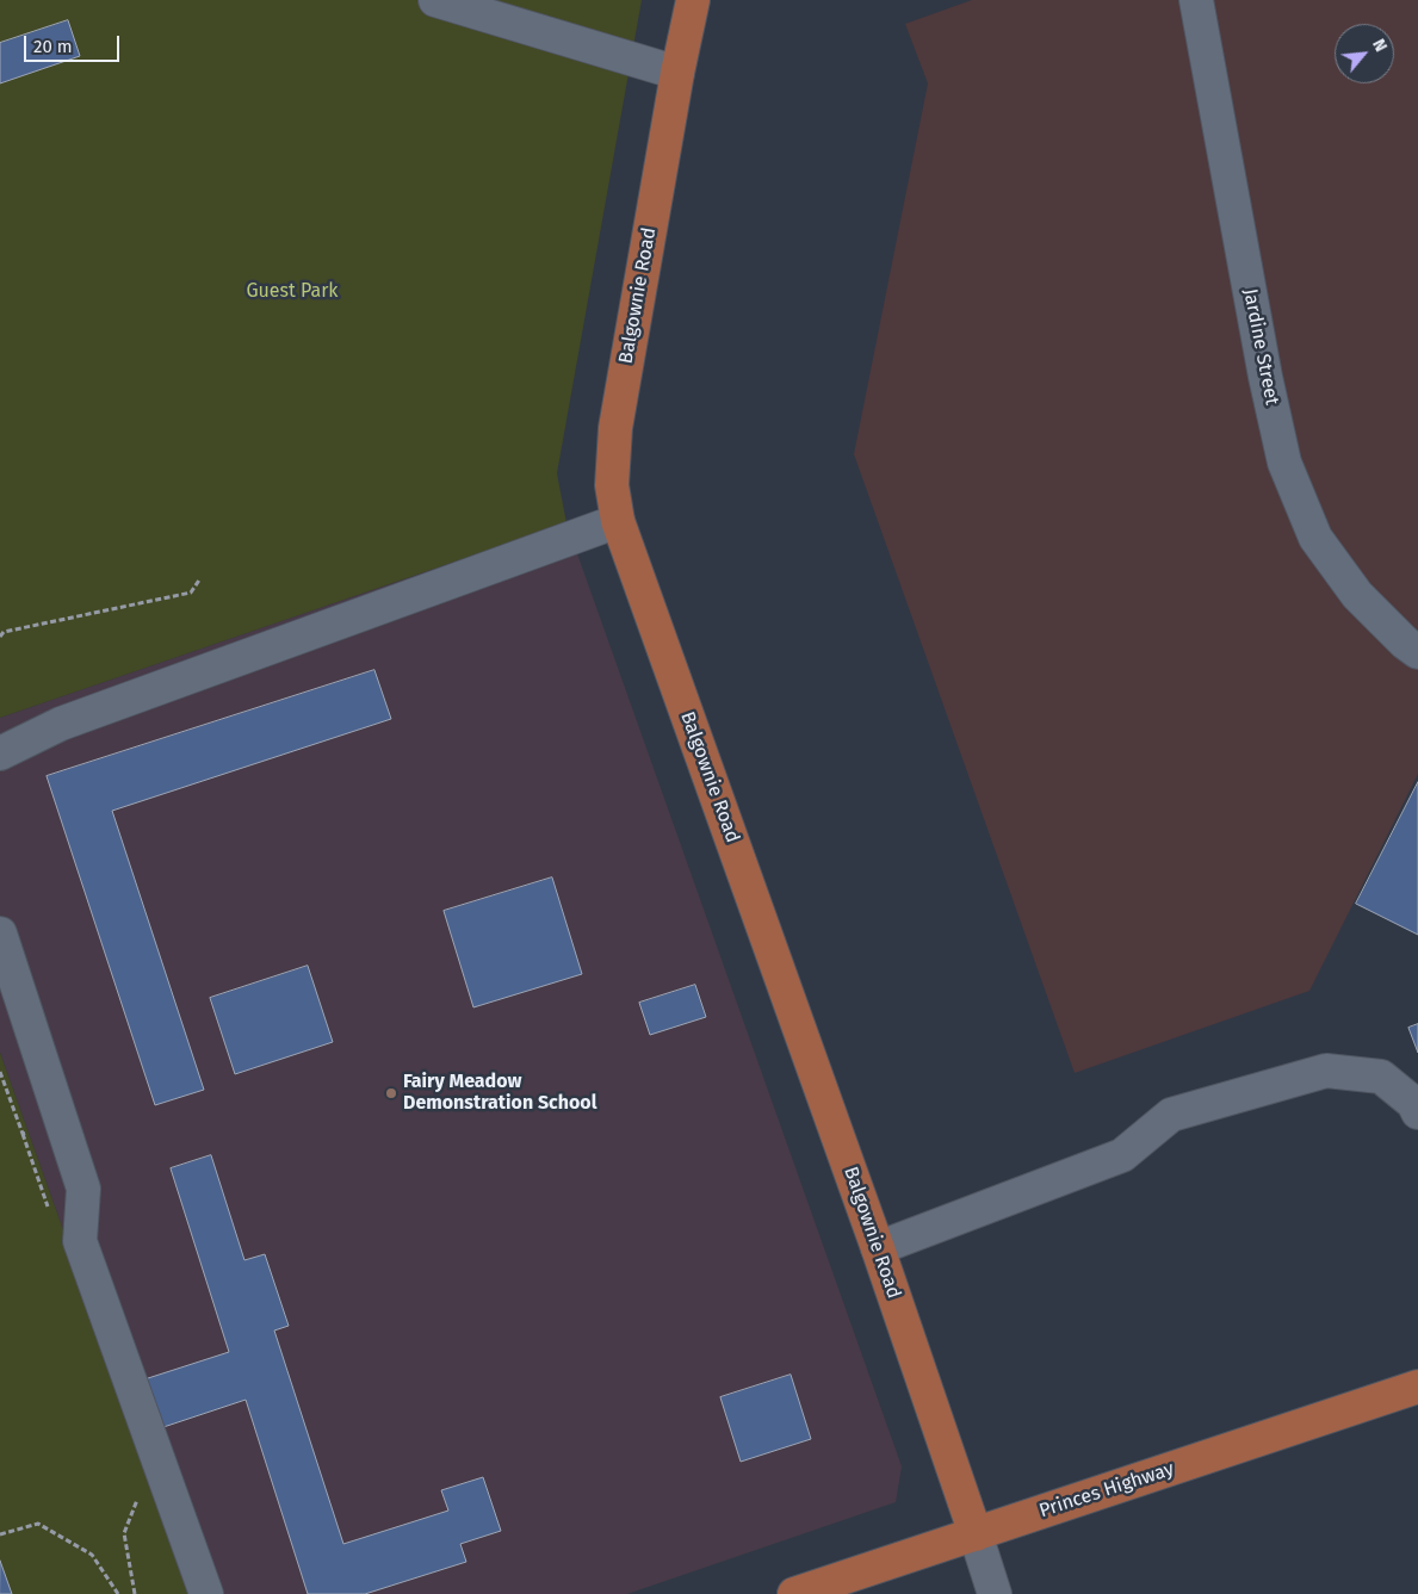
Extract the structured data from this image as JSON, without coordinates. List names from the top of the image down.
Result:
{
  "streets": {
    "main road": ["Balgownie Road", "Princes Highway"],
    "street": ["Jardine Street"]
  },
  "crossings": [
    ["Balgownie Road", "Princes Highway"]
  ],
  "parks": ["Guest Park"],
  "places": ["Fairy Meadow Demonstration School"],
  "scale_bar": "20 m",
  "north": "top right"
}
